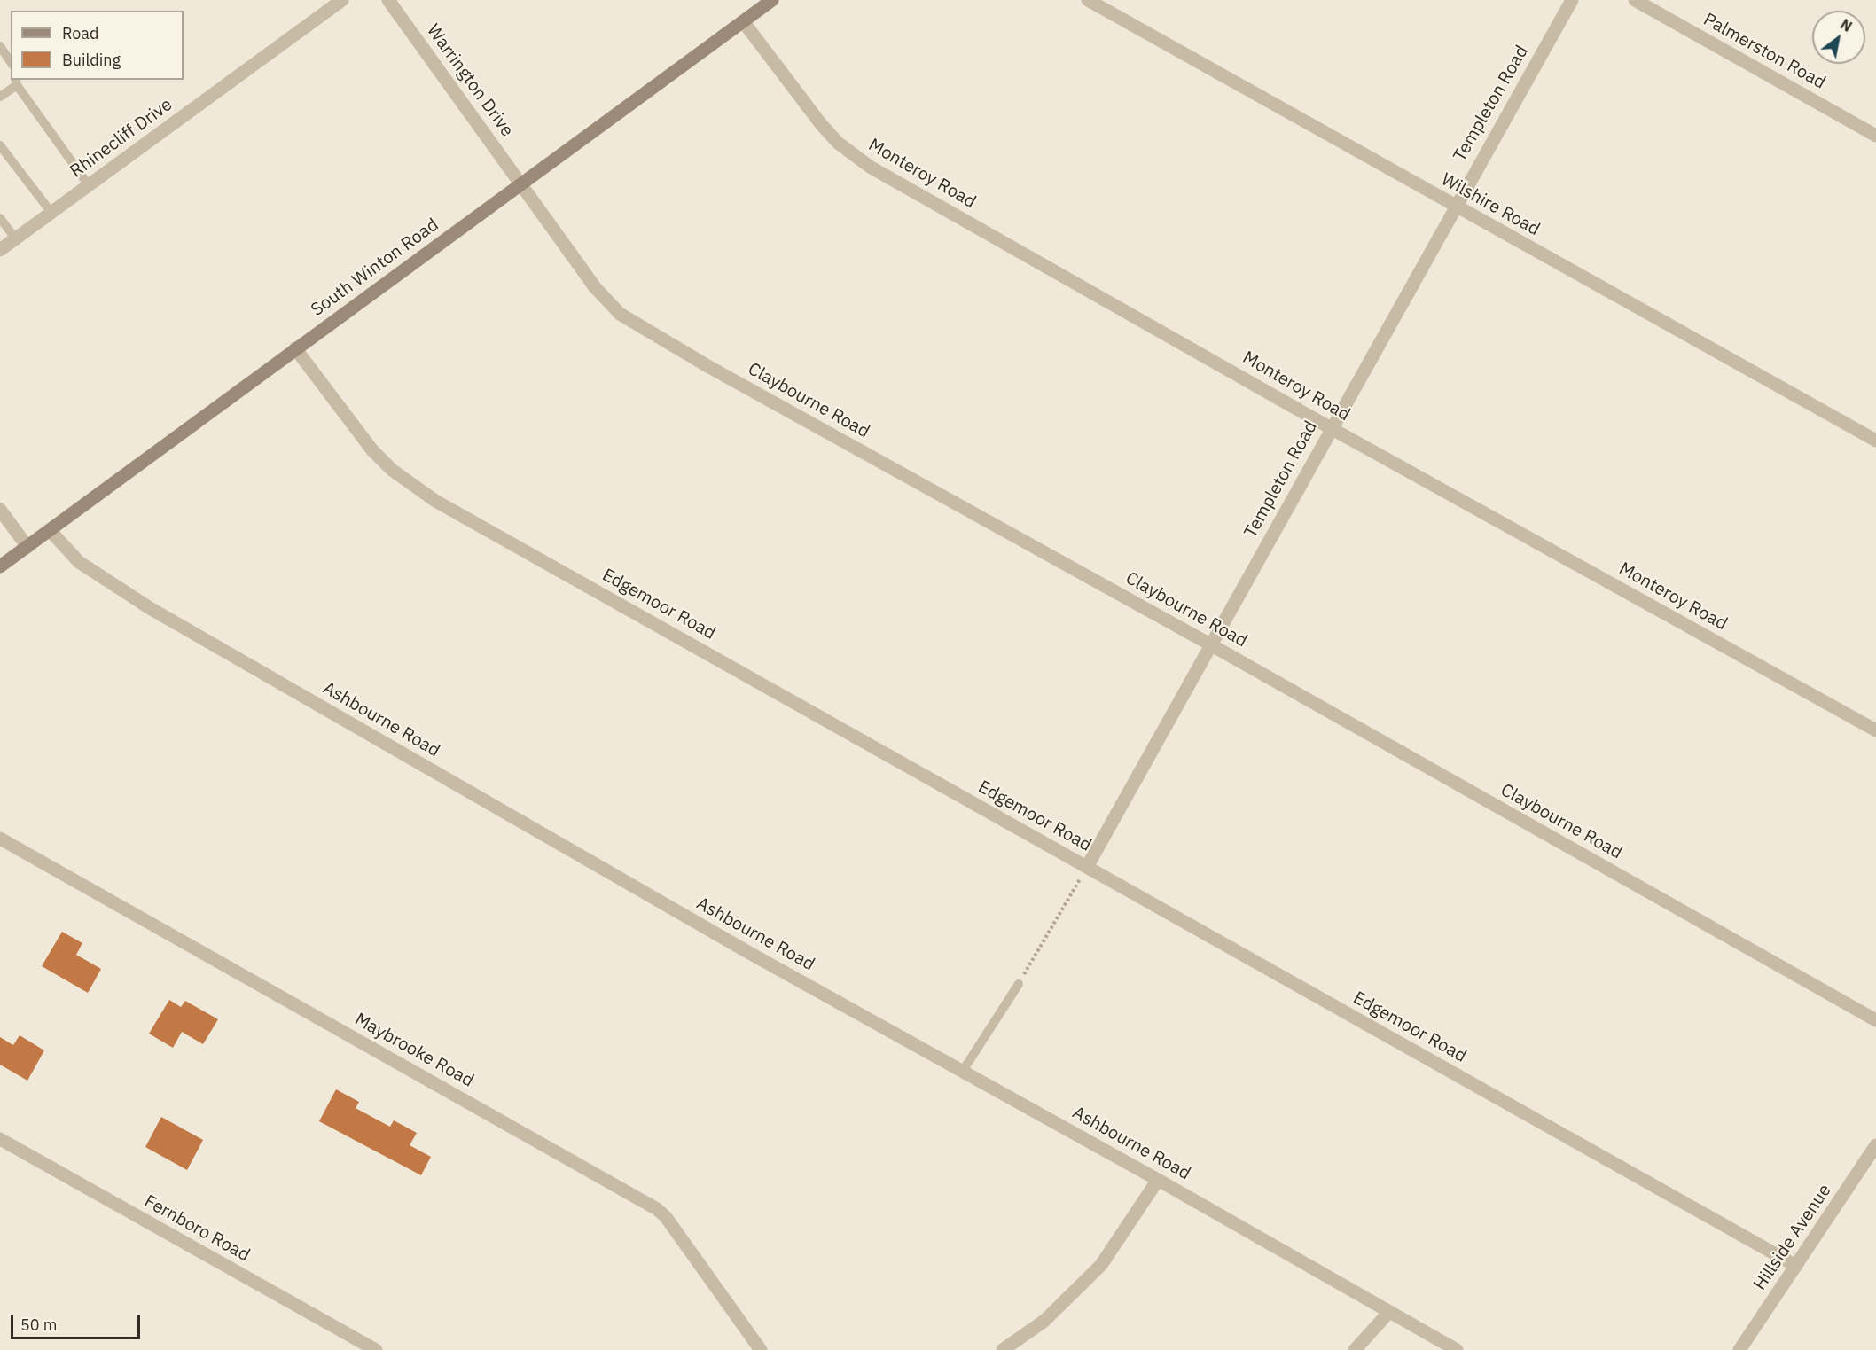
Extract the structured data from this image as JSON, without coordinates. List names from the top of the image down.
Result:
{
  "streets": {
    "main road": ["South Winton Road"],
    "street": [
      "Palmerston Road",
      "Warrington Drive",
      "Templeton Road",
      "Rhinecliff Drive",
      "Monteroy Road",
      "Wilshire Road",
      "Claybourne Road",
      "Edgemoor Road",
      "Ashbourne Road",
      "Maybrooke Road",
      "Fernboro Road",
      "Hillside Avenue"
    ]
  },
  "crossings": [
    ["Warrington Drive", "South Winton Road"],
    ["Warrington Drive", "Claybourne Road"],
    ["Templeton Road", "Monteroy Road"],
    ["Templeton Road", "Wilshire Road"],
    ["Templeton Road", "Claybourne Road"],
    ["Templeton Road", "Edgemoor Road"],
    ["Monteroy Road", "South Winton Road"],
    ["South Winton Road", "Claybourne Road"],
    ["South Winton Road", "Edgemoor Road"],
    ["South Winton Road", "Ashbourne Road"],
    ["Edgemoor Road", "Hillside Avenue"]
  ],
  "legend": ["Road", "Building"],
  "scale_bar": "50 m",
  "north": "top right"
}
